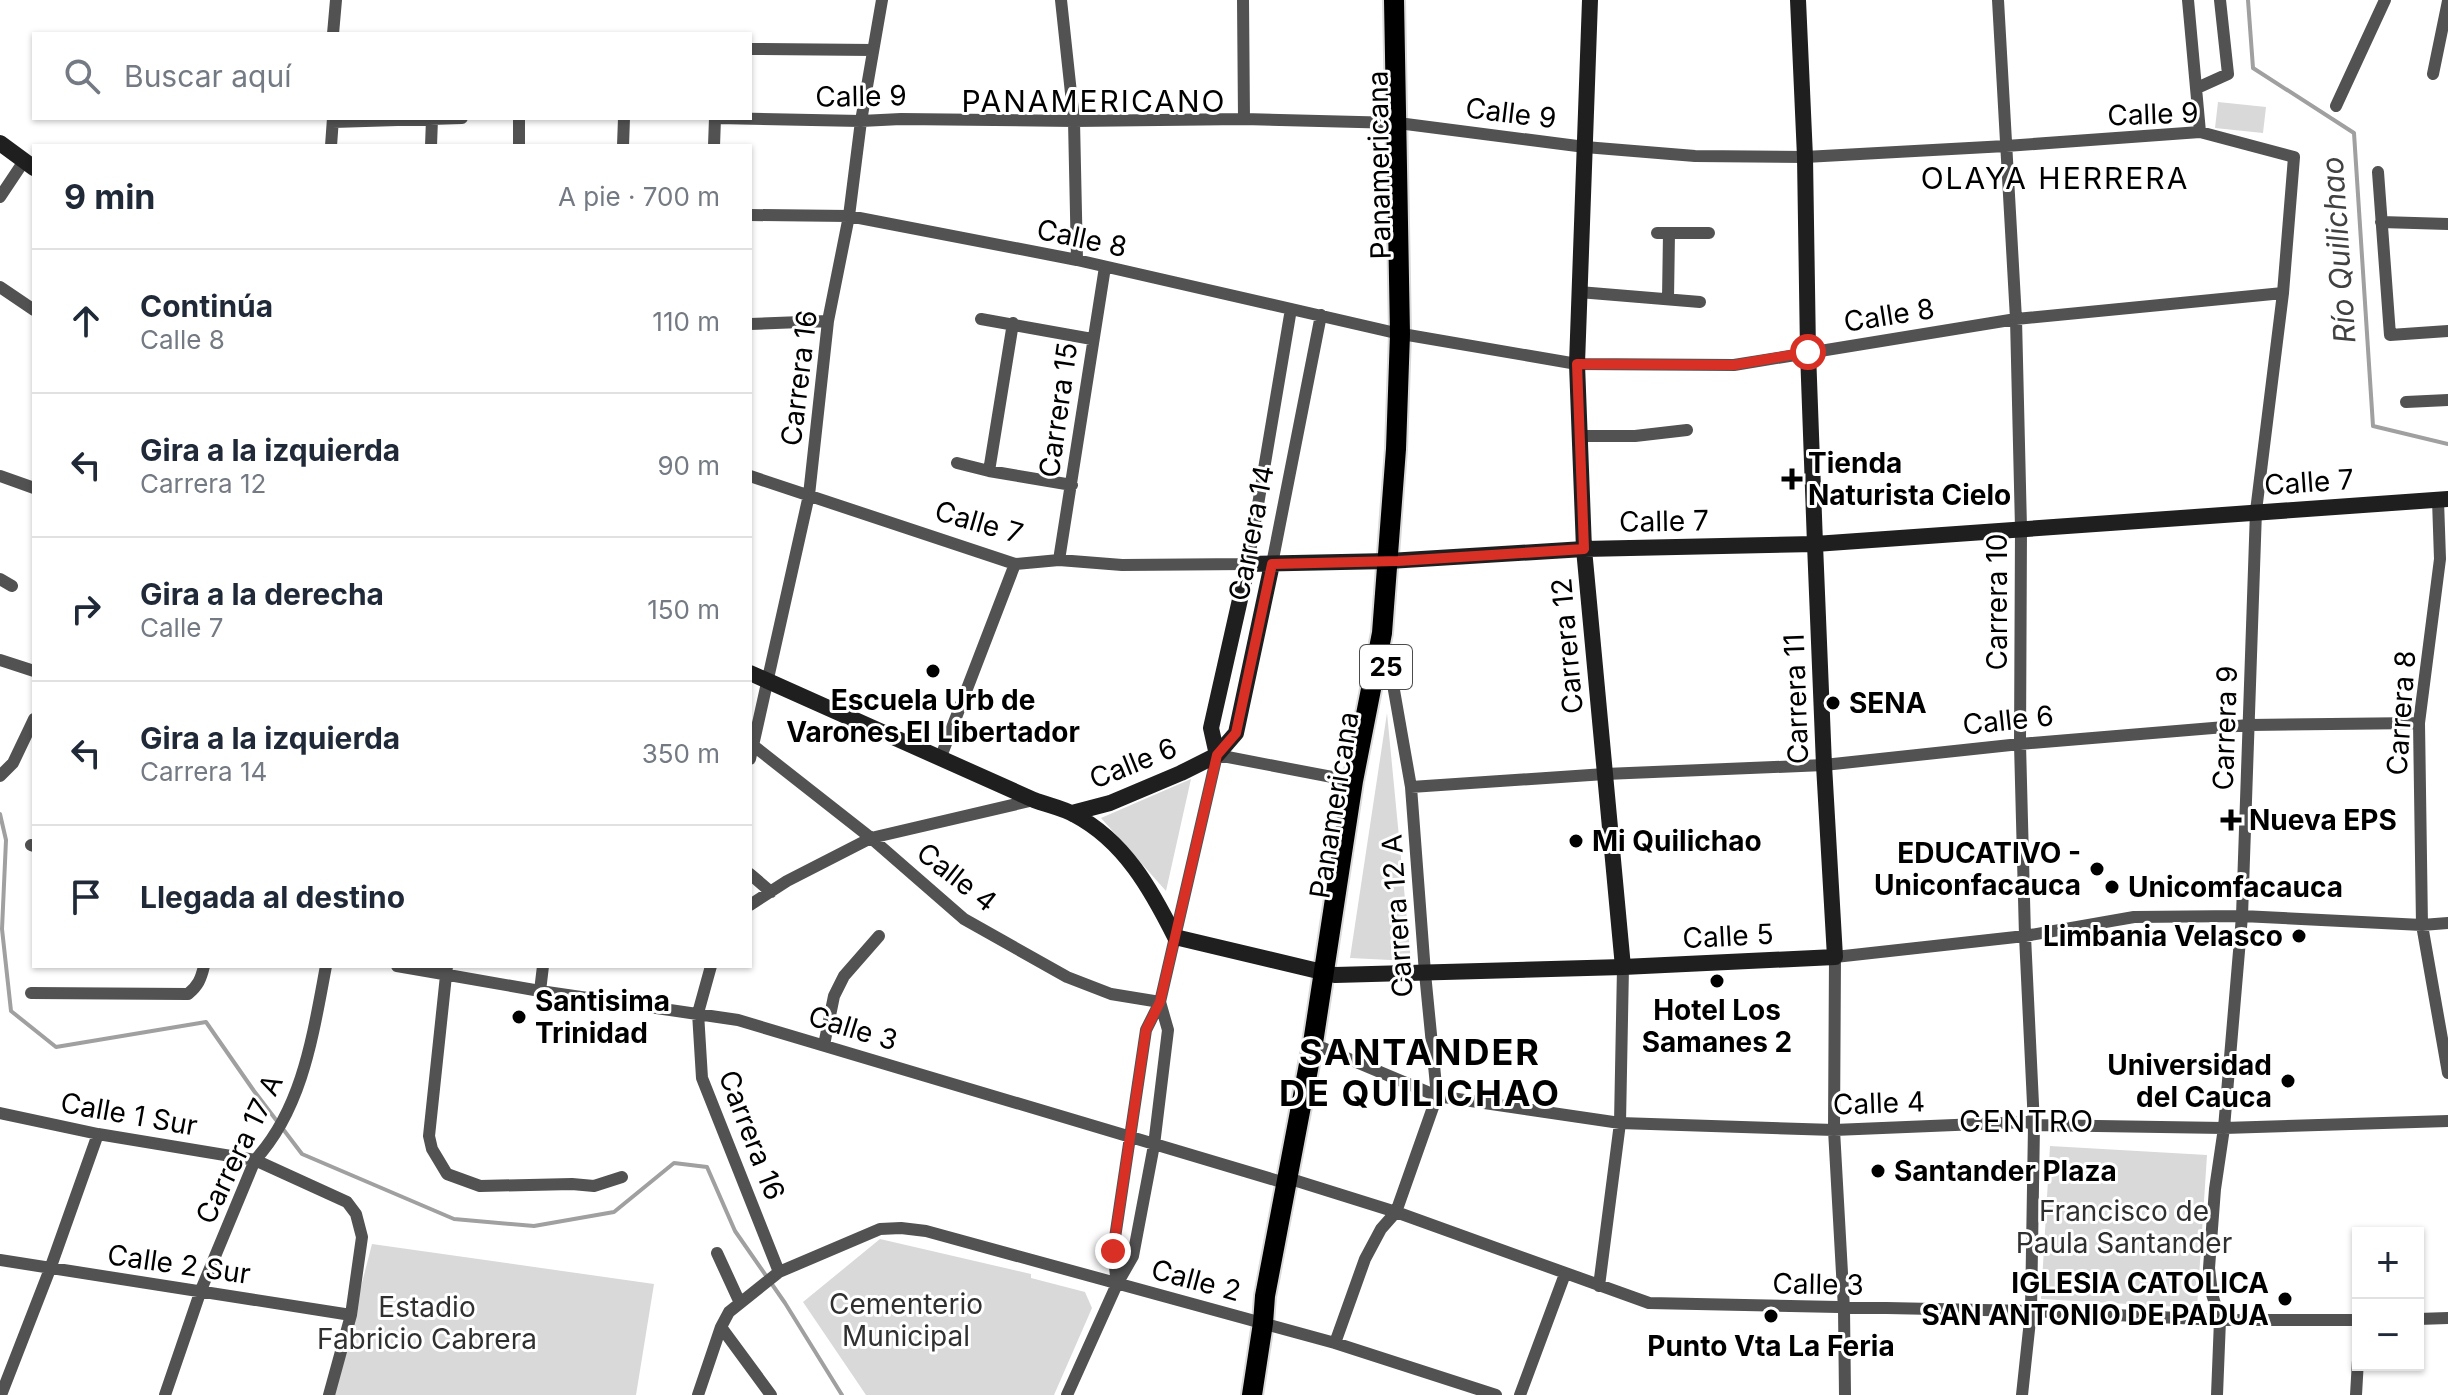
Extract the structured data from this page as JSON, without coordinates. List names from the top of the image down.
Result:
{
  "streets": {
    "main road": ["Panamericana", "25"],
    "street": [
      "Calle 9",
      "Calle 8",
      "Carrera 16",
      "Carrera 15",
      "Calle 7",
      "Carrera 14",
      "Carrera 10",
      "Carrera 12",
      "Carrera 11",
      "Carrera 8",
      "Calle 6",
      "Carrera 9",
      "Calle 4",
      "Carrera 12 A",
      "Calle 5",
      "Calle 3",
      "Calle 1 Sur",
      "Carrera 17 A",
      "Calle 2 Sur",
      "Calle 2"
    ]
  },
  "crossings": [
    ["Calle 9", "Panamericana"],
    ["Calle 9", "Carrera 16"],
    ["Calle 9", "Carrera 10"],
    ["Calle 9", "Carrera 12"],
    ["Calle 9", "Carrera 11"],
    ["Calle 9", "Carrera 9"],
    ["Panamericana", "Calle 8"],
    ["Panamericana", "Calle 7"],
    ["Panamericana", "Calle 6"],
    ["Panamericana", "Calle 4"],
    ["Panamericana", "Carrera 12 A"],
    ["Panamericana", "Calle 5"],
    ["Panamericana", "Calle 3"],
    ["Panamericana", "Calle 2"],
    ["Calle 8", "Carrera 16"],
    ["Calle 8", "Carrera 15"],
    ["Calle 8", "Carrera 14"],
    ["Calle 8", "Carrera 10"],
    ["Calle 8", "Carrera 12"],
    ["Calle 8", "Carrera 11"],
    ["Calle 8", "Carrera 9"],
    ["Carrera 16", "Calle 7"],
    ["Carrera 16", "Calle 3"],
    ["Carrera 16", "Calle 2"],
    ["Carrera 15", "Calle 7"],
    ["Calle 7", "Carrera 14"],
    ["Calle 7", "Carrera 10"],
    ["Calle 7", "Carrera 12"],
    ["Calle 7", "Carrera 11"],
    ["Calle 7", "Carrera 8"],
    ["Calle 7", "Carrera 9"],
    ["Carrera 14", "Calle 6"],
    ["Carrera 14", "Calle 4"],
    ["Carrera 14", "Calle 5"],
    ["Carrera 14", "Calle 3"],
    ["Carrera 14", "Calle 2"],
    ["Carrera 10", "Calle 6"],
    ["Carrera 10", "Calle 4"],
    ["Carrera 10", "Calle 5"],
    ["Carrera 10", "Calle 3"],
    ["Carrera 12", "Calle 6"],
    ["Carrera 12", "Calle 4"],
    ["Carrera 12", "Calle 5"],
    ["Carrera 12", "Calle 3"],
    ["Carrera 11", "Calle 6"],
    ["Carrera 11", "Calle 4"],
    ["Carrera 11", "Calle 5"],
    ["Carrera 11", "Calle 3"],
    ["Carrera 8", "Calle 6"],
    ["Carrera 8", "Calle 5"],
    ["Calle 6", "Carrera 9"],
    ["Calle 6", "Carrera 12 A"],
    ["Carrera 9", "Calle 4"],
    ["Carrera 9", "Calle 5"],
    ["Carrera 9", "Calle 3"],
    ["Calle 4", "Carrera 12 A"],
    ["Carrera 12 A", "Calle 5"],
    ["Carrera 12 A", "Calle 3"],
    ["Carrera 12 A", "Calle 2"],
    ["Calle 1 Sur", "Carrera 17 A"],
    ["Calle 1 Sur", "Calle 2 Sur"],
    ["Carrera 17 A", "Calle 2 Sur"]
  ],
  "districts": [
    "PANAMERICANO",
    "OLAYA HERRERA",
    "SANTANDER DE QUILICHAO",
    "CENTRO"
  ],
  "water": ["Río Quilichao"],
  "parks": ["Francisco de Paula Santander", "Cementerio Municipal", "Estadio Fabricio Cabrera"],
  "places": {
    "health": ["Tienda Naturista Cielo", "Nueva EPS"],
    "other": [
      "Escuela Urb de Varones El Libertador",
      "SENA",
      "Mi Quilichao",
      "EDUCATIVO - Uniconfacauca",
      "Unicomfacauca",
      "Limbania Velasco",
      "Hotel Los Samanes 2",
      "Santisima Trinidad",
      "Universidad del Cauca",
      "Santander Plaza",
      "IGLESIA CATOLICA SAN ANTONIO DE PADUA",
      "Punto Vta La Feria"
    ]
  },
  "page": {
    "search": "Buscar aquí",
    "heading": ["9 min", "A pie · 700 m"],
    "list": [
      ["Continúa", "Calle 8", "110 m"],
      ["Gira a la izquierda", "Carrera 12", "90 m"],
      ["Gira a la derecha", "Calle 7", "150 m"],
      ["Gira a la izquierda", "Carrera 14", "350 m"],
      "Llegada al destino"
    ],
    "map_buttons": ["+", "−"]
  }
}
